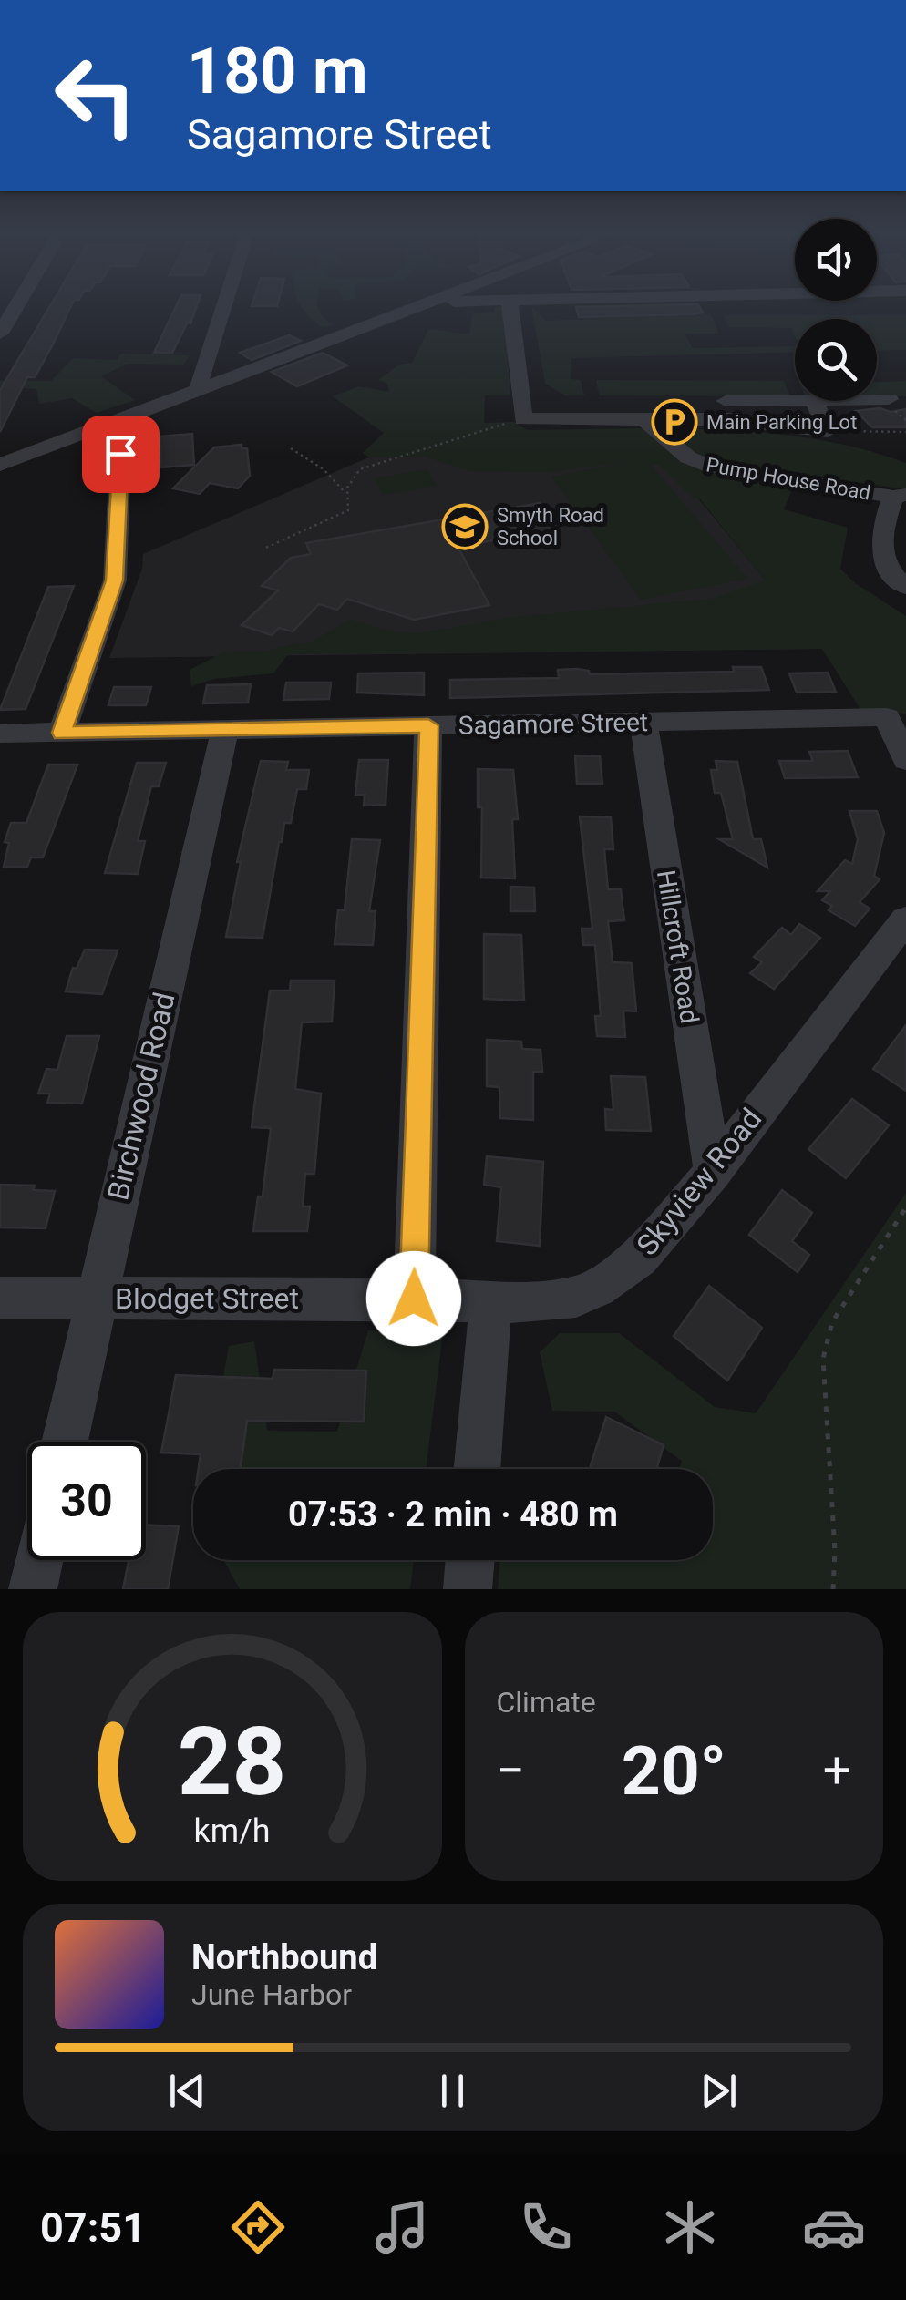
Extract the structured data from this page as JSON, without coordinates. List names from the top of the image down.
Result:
{
  "streets": {
    "street": [
      "Pump House Road",
      "Sagamore Street",
      "Hillcroft Road",
      "Birchwood Road",
      "Skyview Road",
      "Blodget Street"
    ]
  },
  "crossings": [
    ["Sagamore Street", "Hillcroft Road"],
    ["Sagamore Street", "Birchwood Road"],
    ["Hillcroft Road", "Skyview Road"],
    ["Birchwood Road", "Blodget Street"],
    ["Skyview Road", "Blodget Street"]
  ],
  "places": {
    "parking": ["Main Parking Lot"],
    "school or university": ["Smyth Road School"]
  },
  "page": {
    "turn": ["180 m", "Sagamore Street"],
    "limit": "30",
    "trip": "07:53 · 2 min · 480 m",
    "tile": "Climate",
    "heat": ["−", "20°", "+"],
    "song": ["Northbound", "June Harbor"],
    "tabs": "07:51",
    "gauge": ["28", "km/h"]
  }
}
